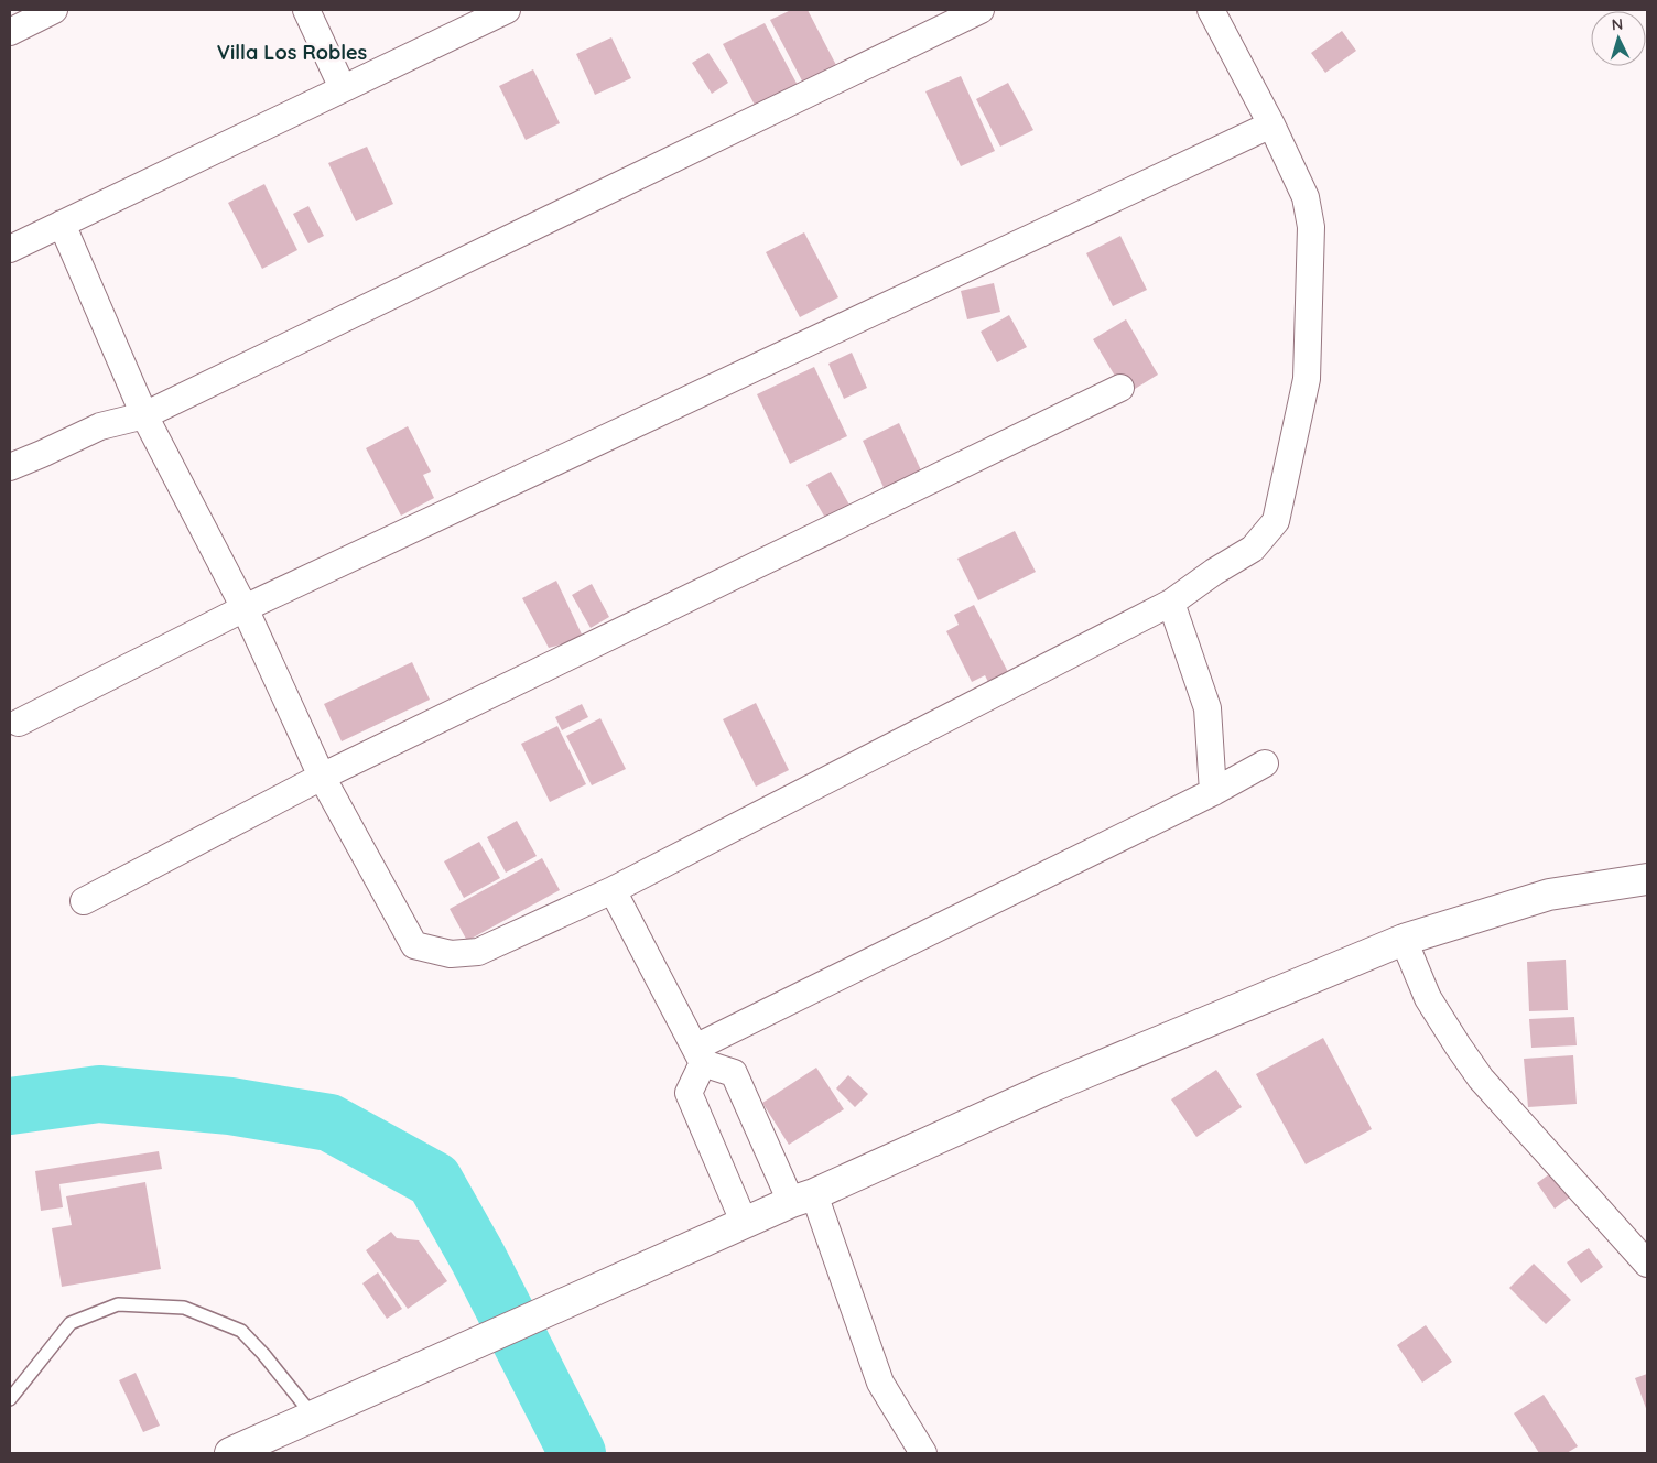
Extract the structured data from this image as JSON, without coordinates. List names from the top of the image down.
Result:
{
  "districts": ["Villa Los Robles"],
  "north": "top"
}
